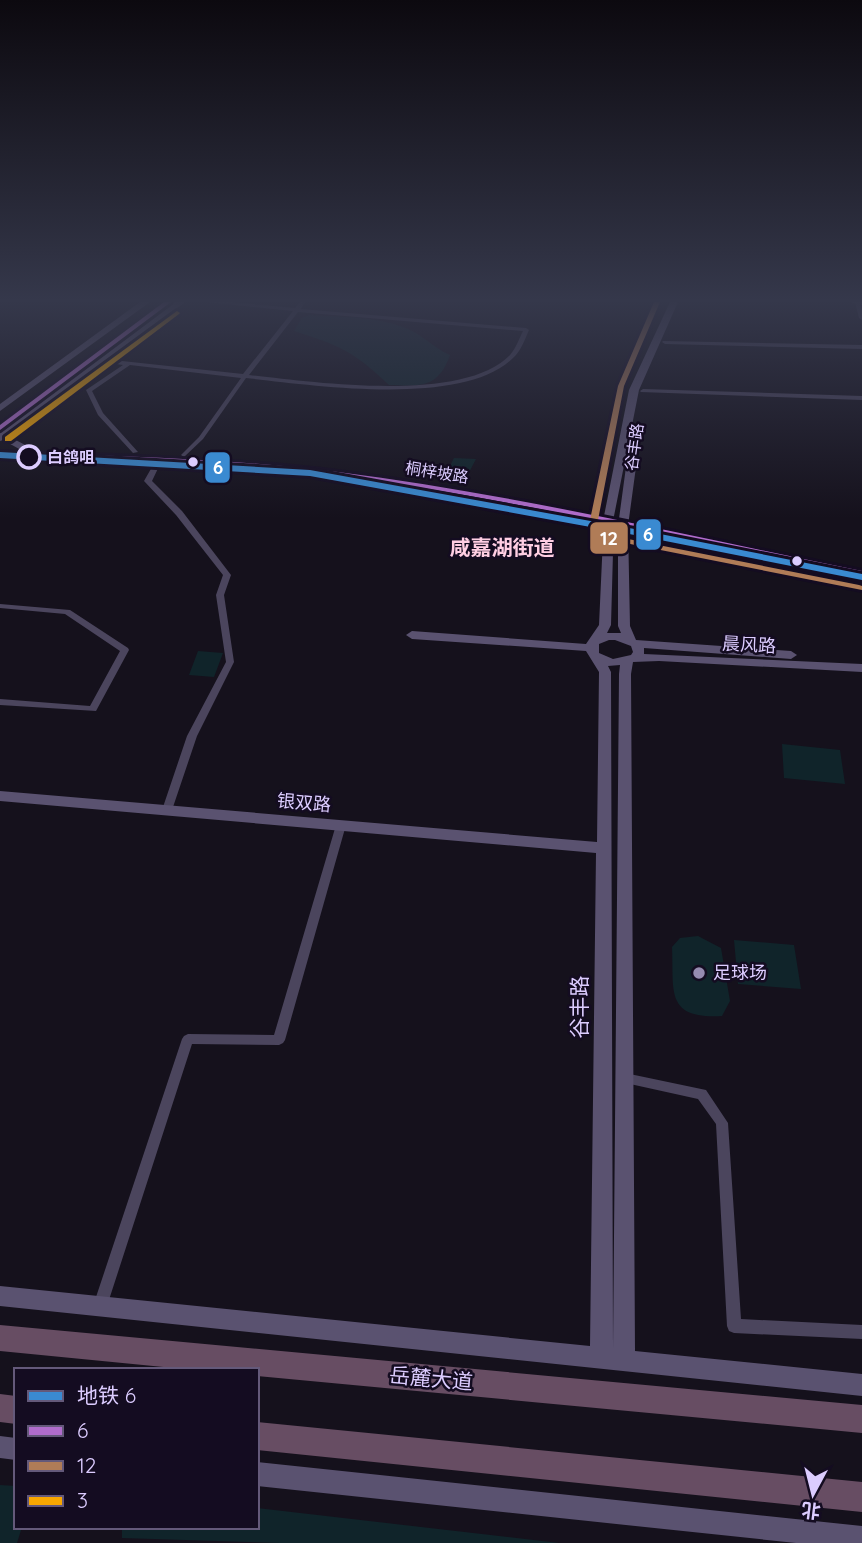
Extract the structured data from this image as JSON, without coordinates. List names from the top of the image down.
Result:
{
  "streets": {
    "highway": ["岳麓大道"],
    "main road": ["桐梓坡路"],
    "street": ["谷丰路", "晨风路", "银双路"]
  },
  "crossings": [
    ["谷丰路", "桐梓坡路"],
    ["谷丰路", "晨风路"],
    ["谷丰路", "银双路"]
  ],
  "districts": ["咸嘉湖街道"],
  "places": ["白鸽咀", "足球场"],
  "lines": [
    "transit line 6",
    "transit line 12",
    "transit line 3",
    "metro line 6"
  ],
  "legend": [
    "地铁 6",
    "6",
    "12",
    "3"
  ],
  "north": "bottom"
}
